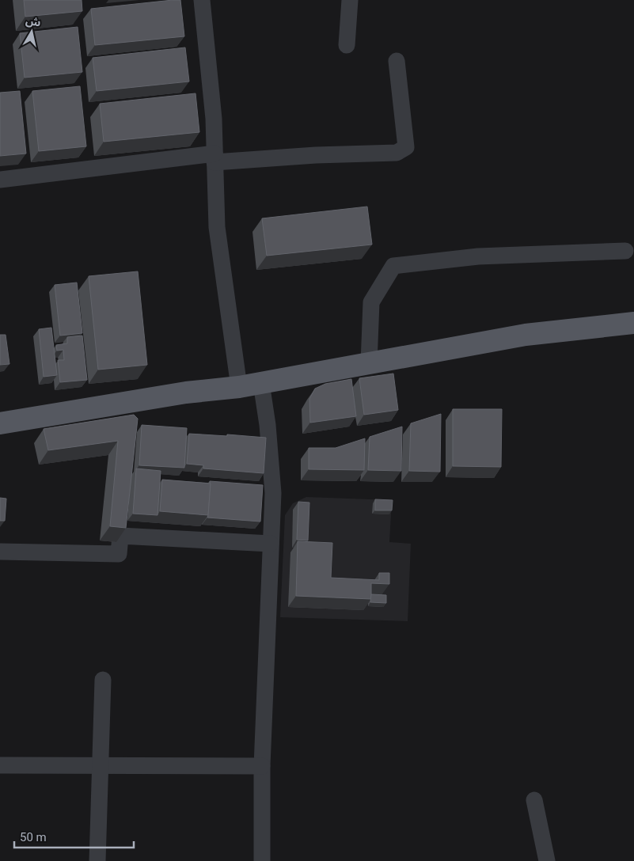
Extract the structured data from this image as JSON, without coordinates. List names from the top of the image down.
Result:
{
  "scale_bar": "50 m",
  "north": "top"
}
